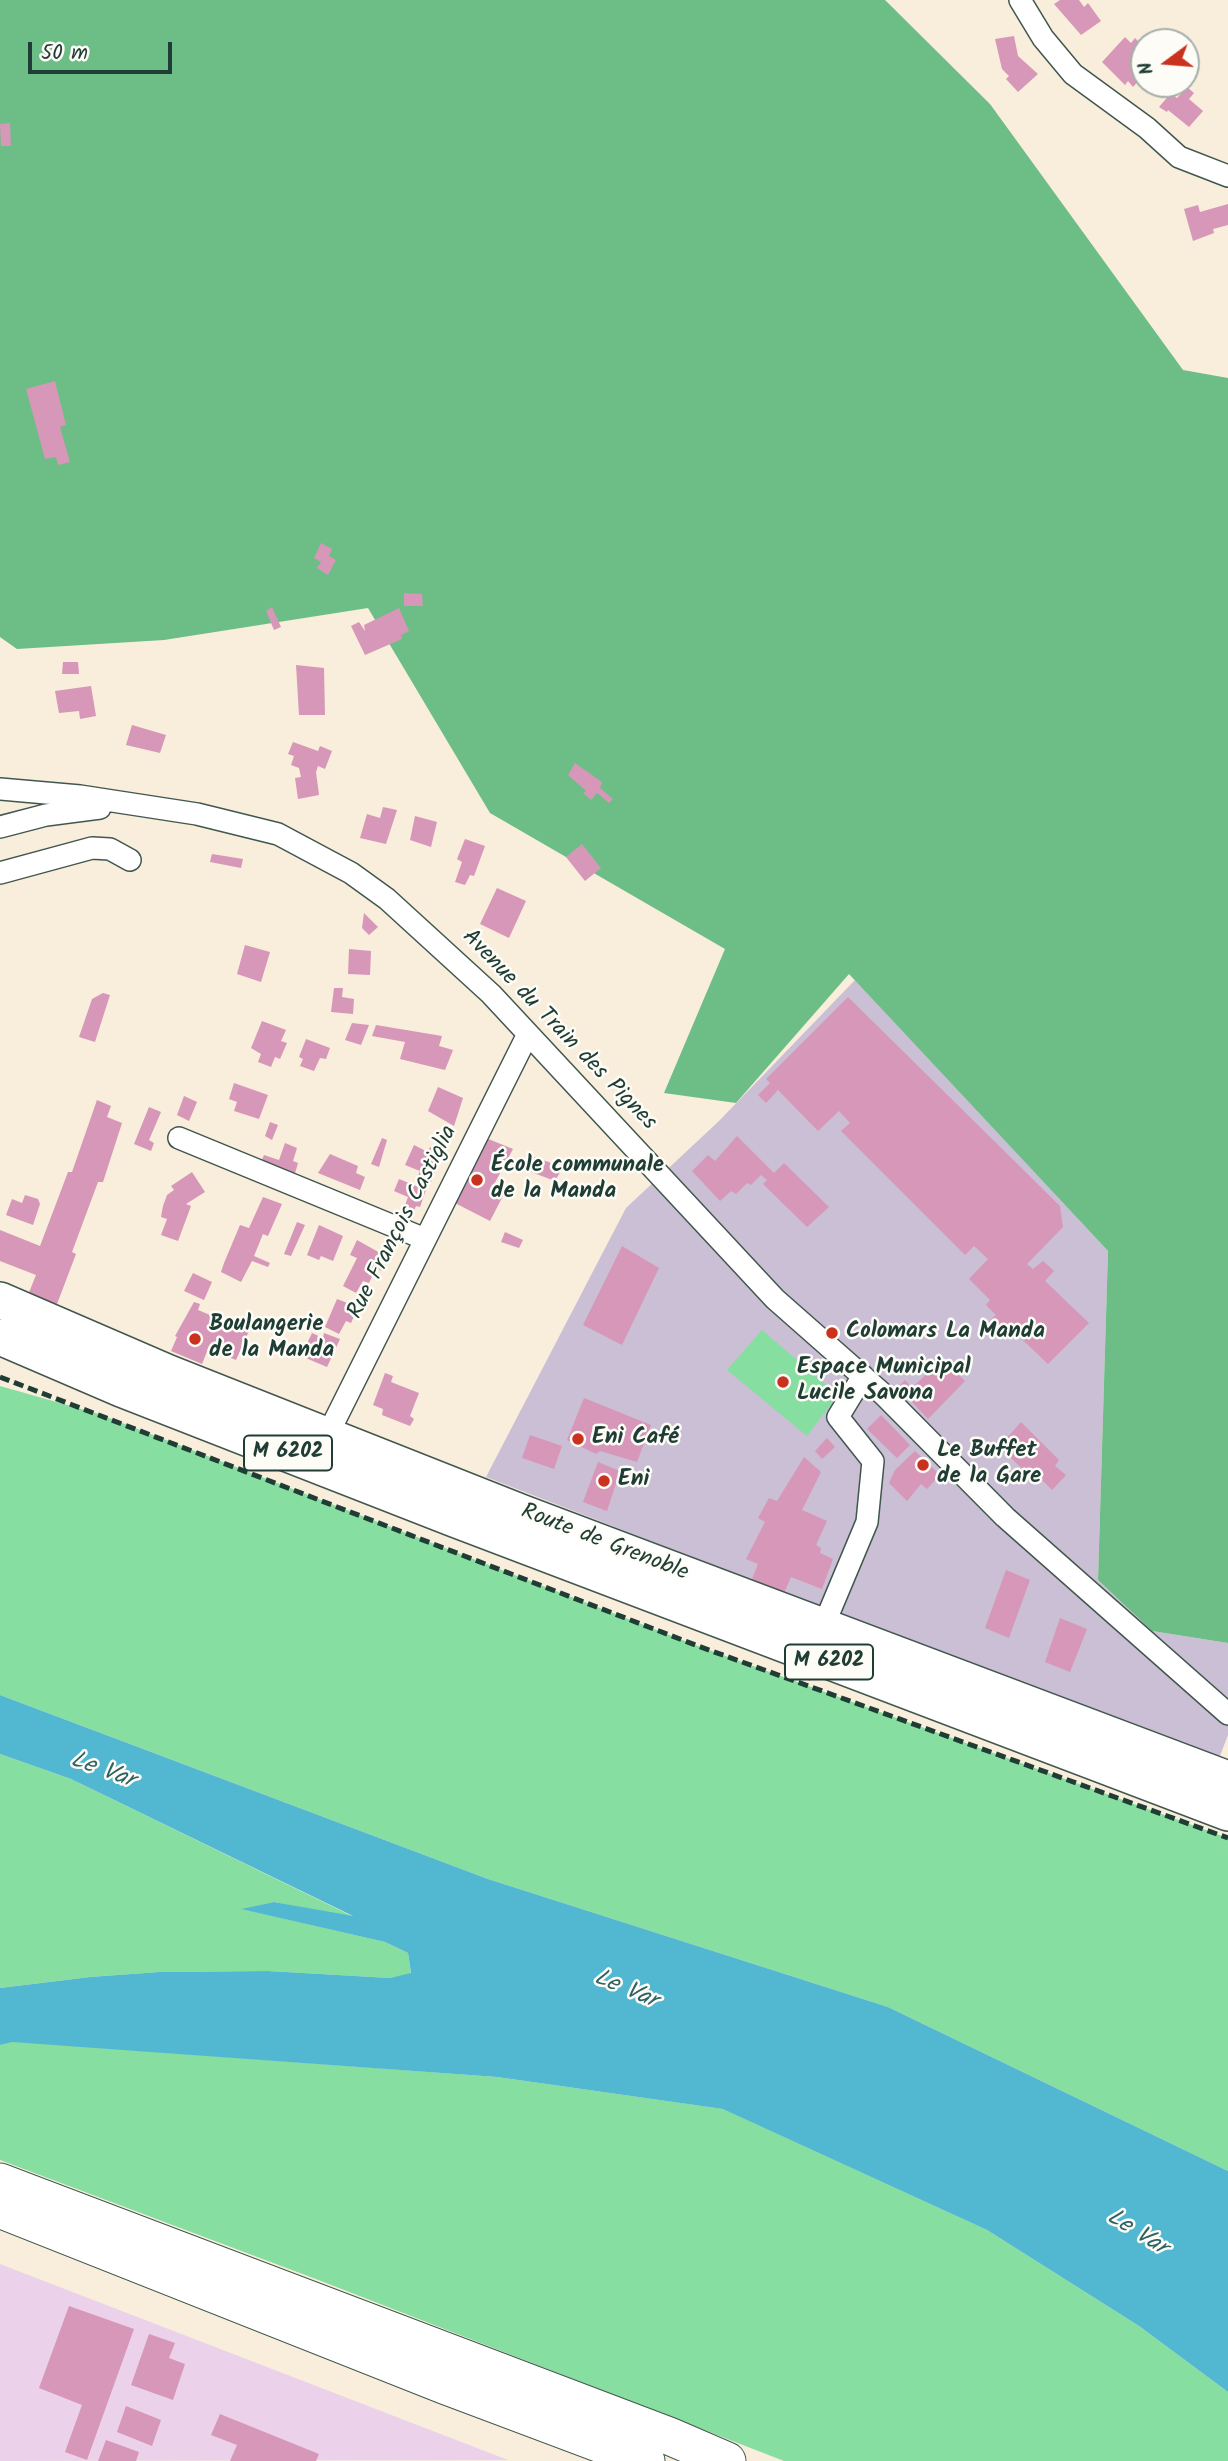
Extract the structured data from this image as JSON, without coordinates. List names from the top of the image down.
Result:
{
  "streets": {
    "main road": ["M 6202", "Route de Grenoble"],
    "street": ["Avenue du Train des Pignes", "Rue François Castiglia"]
  },
  "crossings": [
    ["Avenue du Train des Pignes", "Rue François Castiglia"],
    ["Rue François Castiglia", "Route de Grenoble"],
    ["M 6202", "Route de Grenoble"]
  ],
  "water": ["Le Var"],
  "places": [
    "École communale de la Manda",
    "Colomars La Manda",
    "Boulangerie de la Manda",
    "Espace Municipal Lucile Savona",
    "Eni Café",
    "Le Buffet de la Gare",
    "Eni"
  ],
  "scale_bar": "50 m",
  "north": "left"
}
